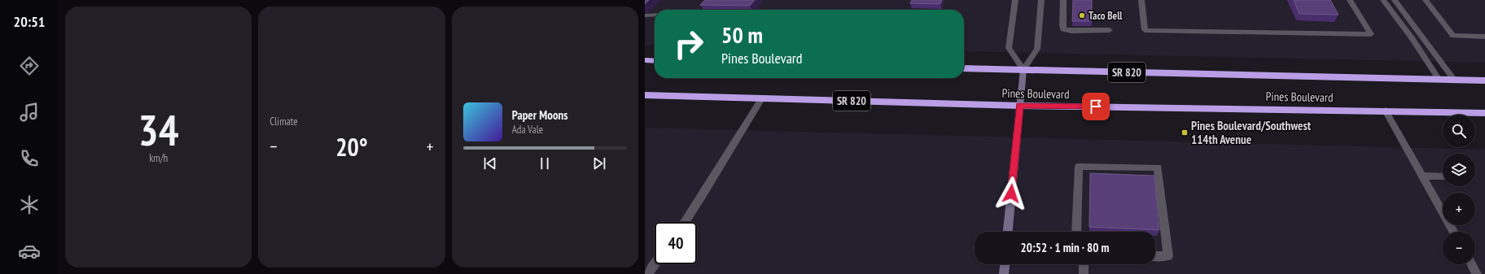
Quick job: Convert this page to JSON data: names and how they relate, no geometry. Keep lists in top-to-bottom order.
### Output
{
  "streets": {
    "highway": ["SR 820", "Pines Boulevard"]
  },
  "places": {
    "other": ["Taco Bell"],
    "transit": ["Pines Boulevard/Southwest 114th Avenue"]
  },
  "page": {
    "tabs": "20:51",
    "tile": [
      ["34", "km/h"],
      "Climate"
    ],
    "turn": ["50 m", "Pines Boulevard"],
    "song": ["Paper Moons", "Ada Vale"],
    "map_buttons": ["+", "−"],
    "heat": ["−", "20°", "+"],
    "limit": "40",
    "trip": "20:52 · 1 min · 80 m"
  }
}
